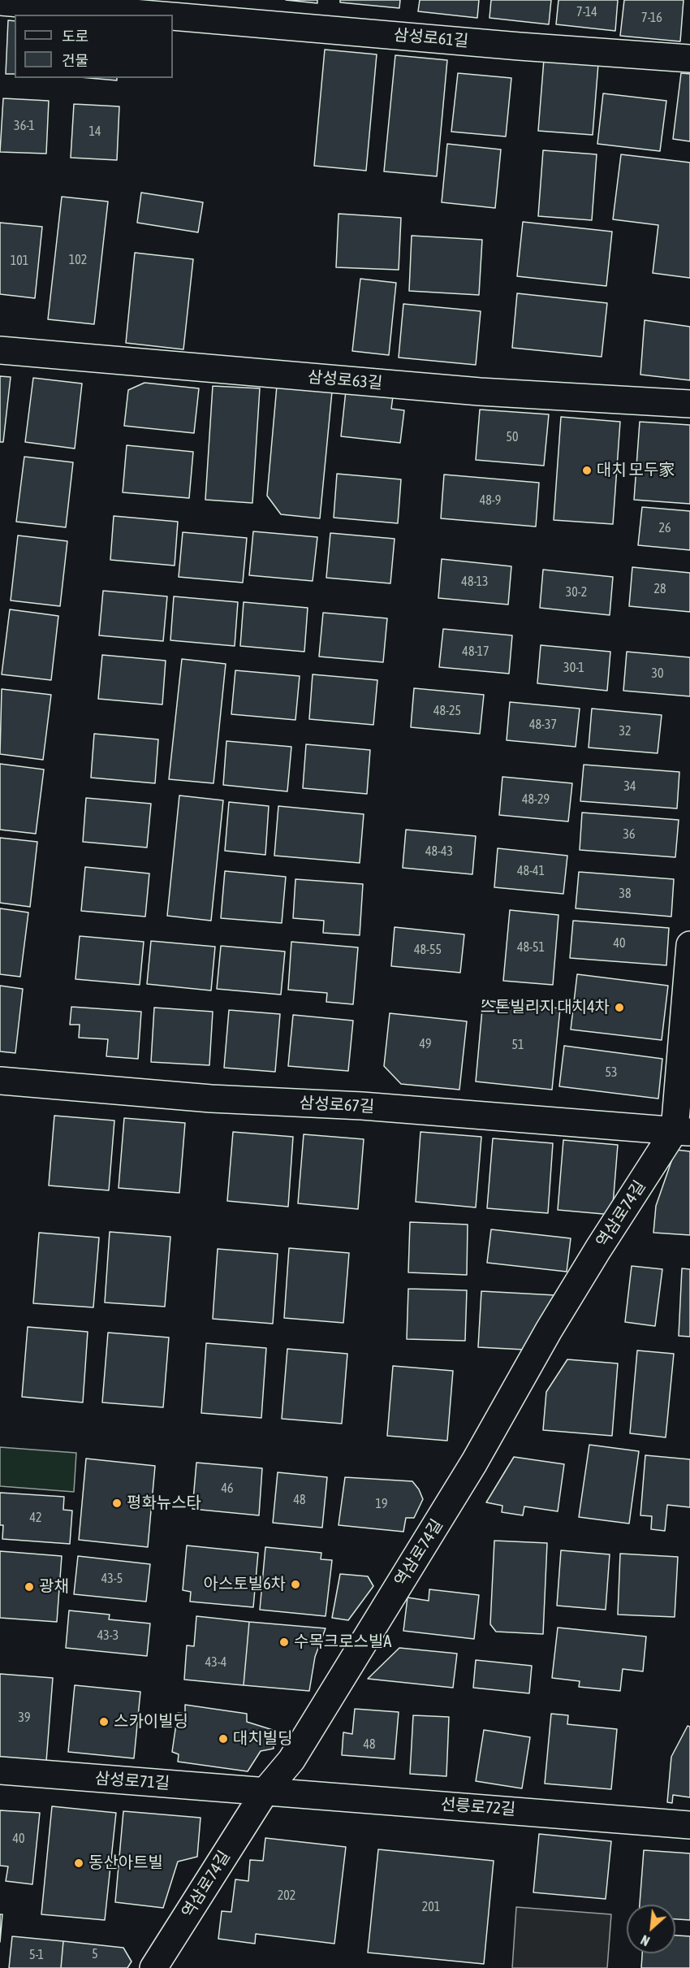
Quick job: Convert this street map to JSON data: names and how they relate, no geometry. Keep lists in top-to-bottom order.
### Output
{
  "streets": {
    "street": [
      "삼성로61길",
      "삼성로63길",
      "삼성로67길",
      "역삼로74길",
      "삼성로71길",
      "선릉로72길"
    ]
  },
  "crossings": [
    ["삼성로67길", "역삼로74길"],
    ["역삼로74길", "삼성로71길"],
    ["역삼로74길", "선릉로72길"],
    ["삼성로71길", "선릉로72길"]
  ],
  "places": [
    "대치 모두家",
    "스톤빌리지 대치4차",
    "평화뉴스타",
    "아스토빌6차",
    "광채",
    "수목크로스빌A",
    "스카이빌딩",
    "대치빌딩",
    "동산아트빌"
  ],
  "house_numbers": [
    "7-14",
    "7-16",
    "36-1",
    "14",
    "102",
    "101",
    "50",
    "48-9",
    "26",
    "48-13",
    "28",
    "30-2",
    "48-17",
    "30-1",
    "30",
    "48-25",
    "48-37",
    "32",
    "34",
    "48-29",
    "36",
    "48-43",
    "48-41",
    "38",
    "40",
    "48-51",
    "48-55",
    "49",
    "51",
    "53",
    "46",
    "48",
    "19",
    "42",
    "43-5",
    "43-3",
    "43-4",
    "39",
    "48",
    "40",
    "202",
    "201",
    "5",
    "5-1"
  ],
  "legend": ["도로", "건물"],
  "north": "bottom left"
}
